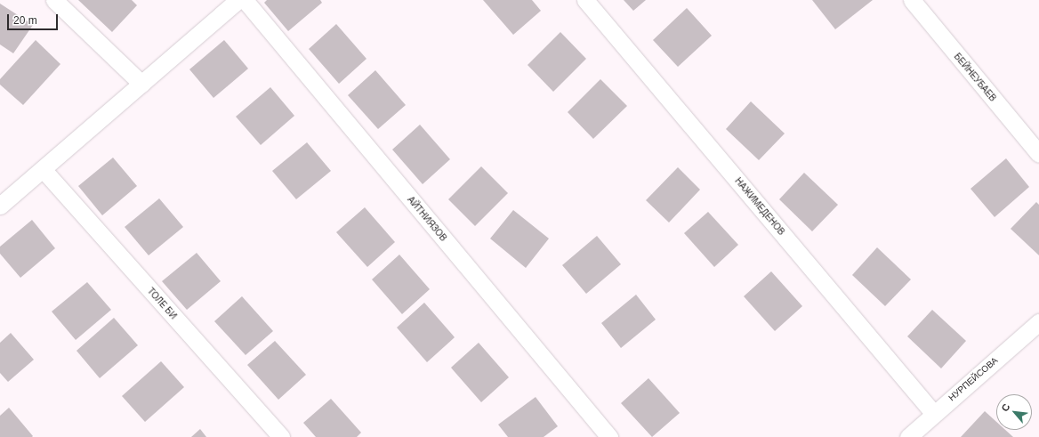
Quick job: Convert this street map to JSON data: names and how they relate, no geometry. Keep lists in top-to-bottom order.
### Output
{
  "streets": {
    "street": [
      "БЕЙНЕУБАЕВ",
      "НАЖИМЕДЕНОВ",
      "АЙТНИЯЗОВ",
      "ТОЛЕ БИ",
      "НУРПЕЙСОВА"
    ]
  },
  "crossings": [
    ["НАЖИМЕДЕНОВ", "НУРПЕЙСОВА"]
  ],
  "scale_bar": "20 m",
  "north": "top left"
}
